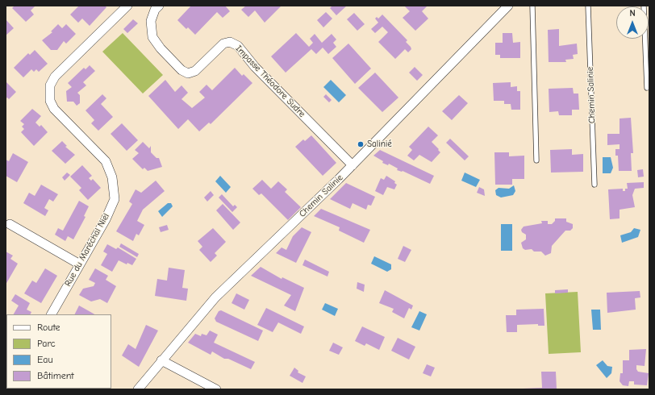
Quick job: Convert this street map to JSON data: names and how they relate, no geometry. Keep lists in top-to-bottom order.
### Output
{
  "streets": {
    "street": ["Impasse Théodore Sudre", "Chemin Salinie", "Rue du Maréchal Niel"]
  },
  "crossings": [
    ["Impasse Théodore Sudre", "Chemin Salinie"]
  ],
  "places": ["Salinié"],
  "legend": [
    "Route",
    "Parc",
    "Eau",
    "Bâtiment"
  ],
  "north": "top"
}
